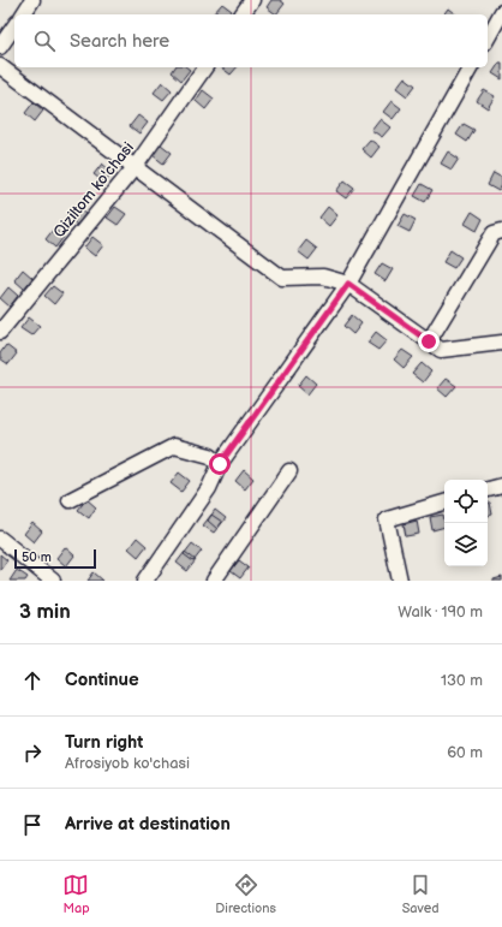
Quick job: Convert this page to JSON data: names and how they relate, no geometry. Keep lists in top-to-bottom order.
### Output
{
  "streets": {
    "street": ["Qiziltom ko'chasi"]
  },
  "scale_bar": "50 m",
  "page": {
    "search": "Search here",
    "scale": "50 m",
    "heading": ["3 min", "Walk · 190 m"],
    "list": [
      ["Continue", "130 m"],
      ["Turn right", "Afrosiyob ko'chasi", "60 m"],
      "Arrive at destination"
    ],
    "nav": ["Map", "Directions", "Saved"]
  }
}
